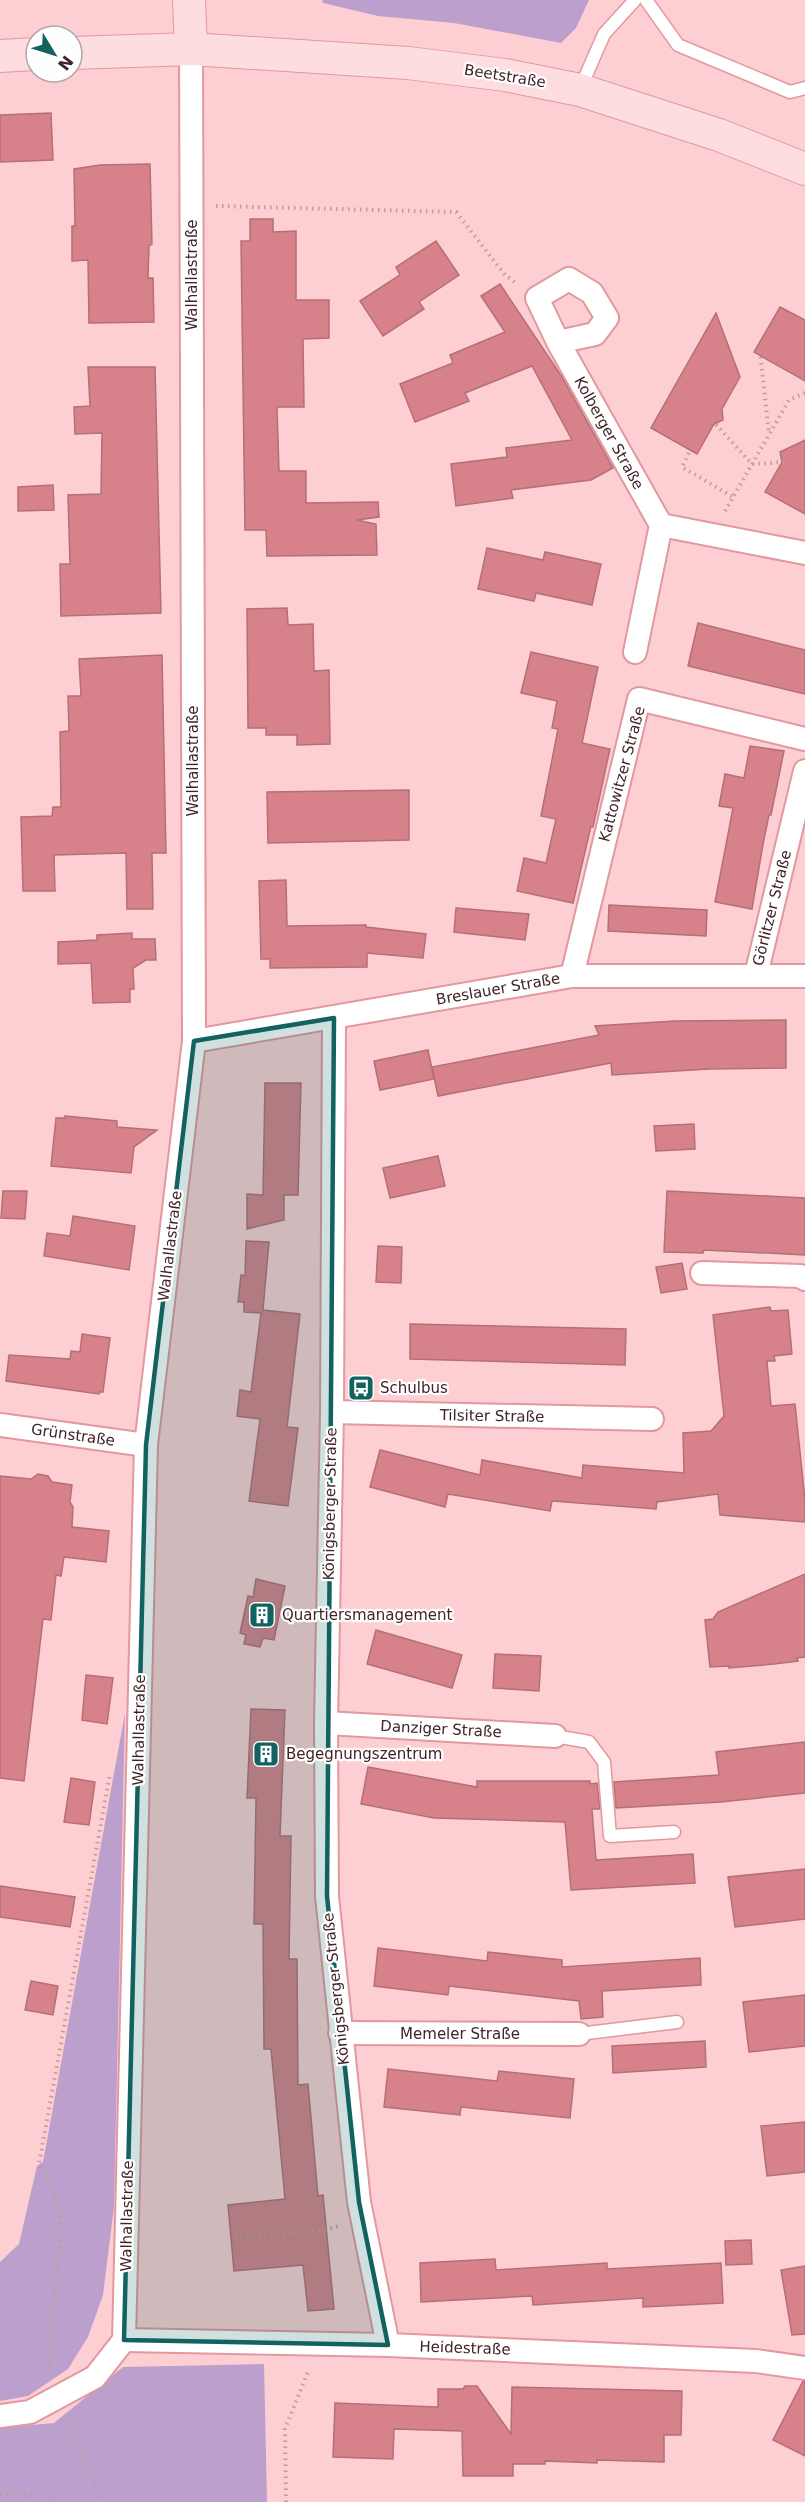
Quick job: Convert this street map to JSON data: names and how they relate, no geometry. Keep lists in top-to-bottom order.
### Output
{
  "streets": {
    "main road": ["Beetstraße", "Walhallastraße"],
    "street": [
      "Kolberger Straße",
      "Kattowitzer Straße",
      "Görlitzer Straße",
      "Breslauer Straße",
      "Tilsiter Straße",
      "Grünstraße",
      "Königsberger Straße",
      "Danziger Straße",
      "Memeler Straße",
      "Heidestraße"
    ]
  },
  "crossings": [
    ["Beetstraße", "Walhallastraße"],
    ["Walhallastraße", "Breslauer Straße"],
    ["Walhallastraße", "Grünstraße"],
    ["Walhallastraße", "Heidestraße"],
    ["Kattowitzer Straße", "Breslauer Straße"],
    ["Görlitzer Straße", "Breslauer Straße"],
    ["Breslauer Straße", "Königsberger Straße"],
    ["Tilsiter Straße", "Königsberger Straße"],
    ["Königsberger Straße", "Danziger Straße"],
    ["Königsberger Straße", "Memeler Straße"],
    ["Königsberger Straße", "Heidestraße"]
  ],
  "places": {
    "bus stop": ["Schulbus"],
    "building": ["Quartiersmanagement", "Begegnungszentrum"]
  },
  "north": "bottom right"
}
